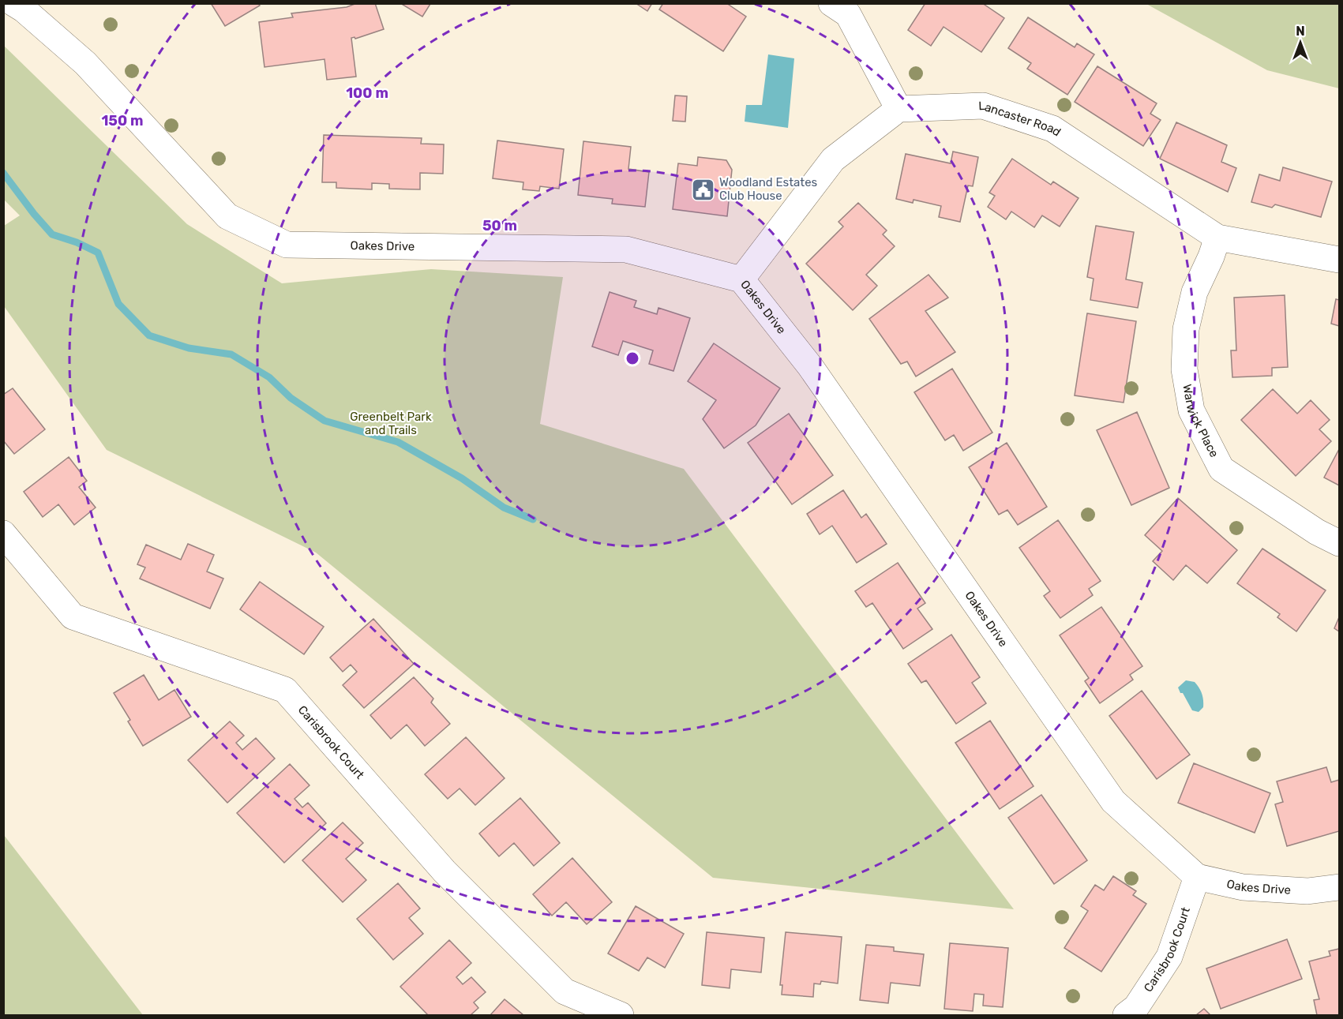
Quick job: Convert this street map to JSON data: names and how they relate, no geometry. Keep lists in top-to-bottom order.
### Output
{
  "streets": {
    "street": [
      "Lancaster Road",
      "Oakes Drive",
      "Warwick Place",
      "Carisbrook Court"
    ]
  },
  "crossings": [
    ["Lancaster Road", "Warwick Place"],
    ["Oakes Drive", "Carisbrook Court"]
  ],
  "parks": ["Greenbelt Park and Trails"],
  "places": {
    "public building": ["Woodland Estates Club House"]
  },
  "north": "top",
  "rings": ["100 m", "150 m", "50 m"]
}
